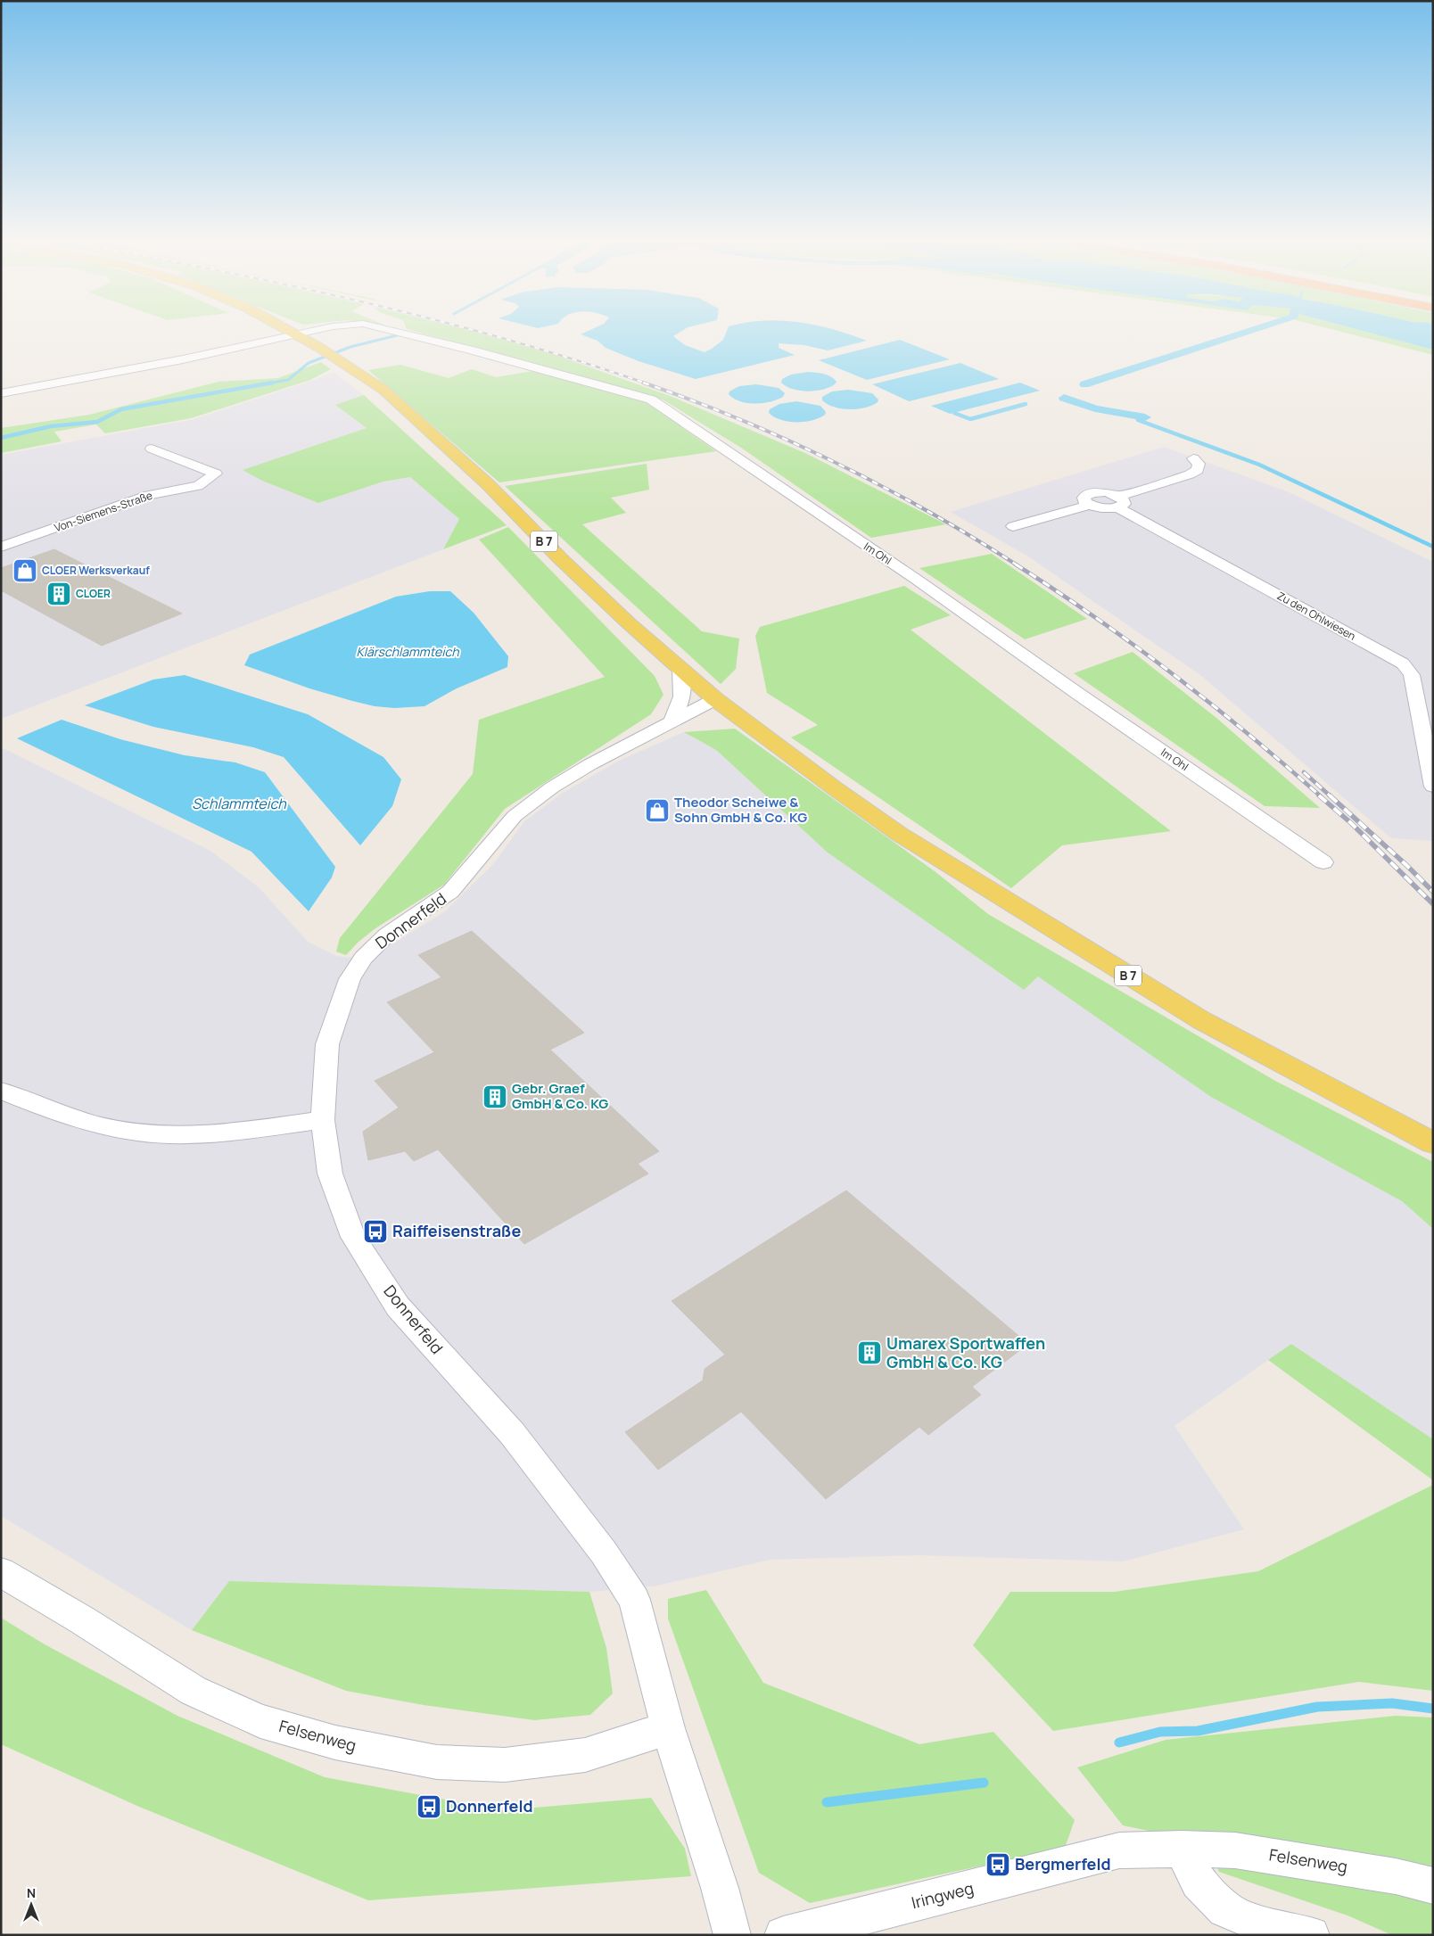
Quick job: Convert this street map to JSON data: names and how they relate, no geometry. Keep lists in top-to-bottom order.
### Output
{
  "streets": {
    "main road": ["B 7"],
    "street": [
      "Von-Siemens-Straße",
      "Im Ohl",
      "Zu den Ohlwiesen",
      "Donnerfeld",
      "Felsenweg",
      "Iringweg"
    ]
  },
  "crossings": [
    ["B 7", "Im Ohl"],
    ["B 7", "Donnerfeld"],
    ["Donnerfeld", "Felsenweg"],
    ["Felsenweg", "Iringweg"]
  ],
  "water": ["Klärschlammteich", "Schlammteich"],
  "places": {
    "shop": ["CLOER Werksverkauf", "Theodor Scheiwe & Sohn GmbH & Co. KG"],
    "building": ["CLOER", "Gebr. Graef GmbH & Co. KG", "Umarex Sportwaffen GmbH & Co. KG"],
    "bus stop": ["Raiffeisenstraße", "Donnerfeld", "Bergmerfeld"]
  },
  "north": "top"
}
